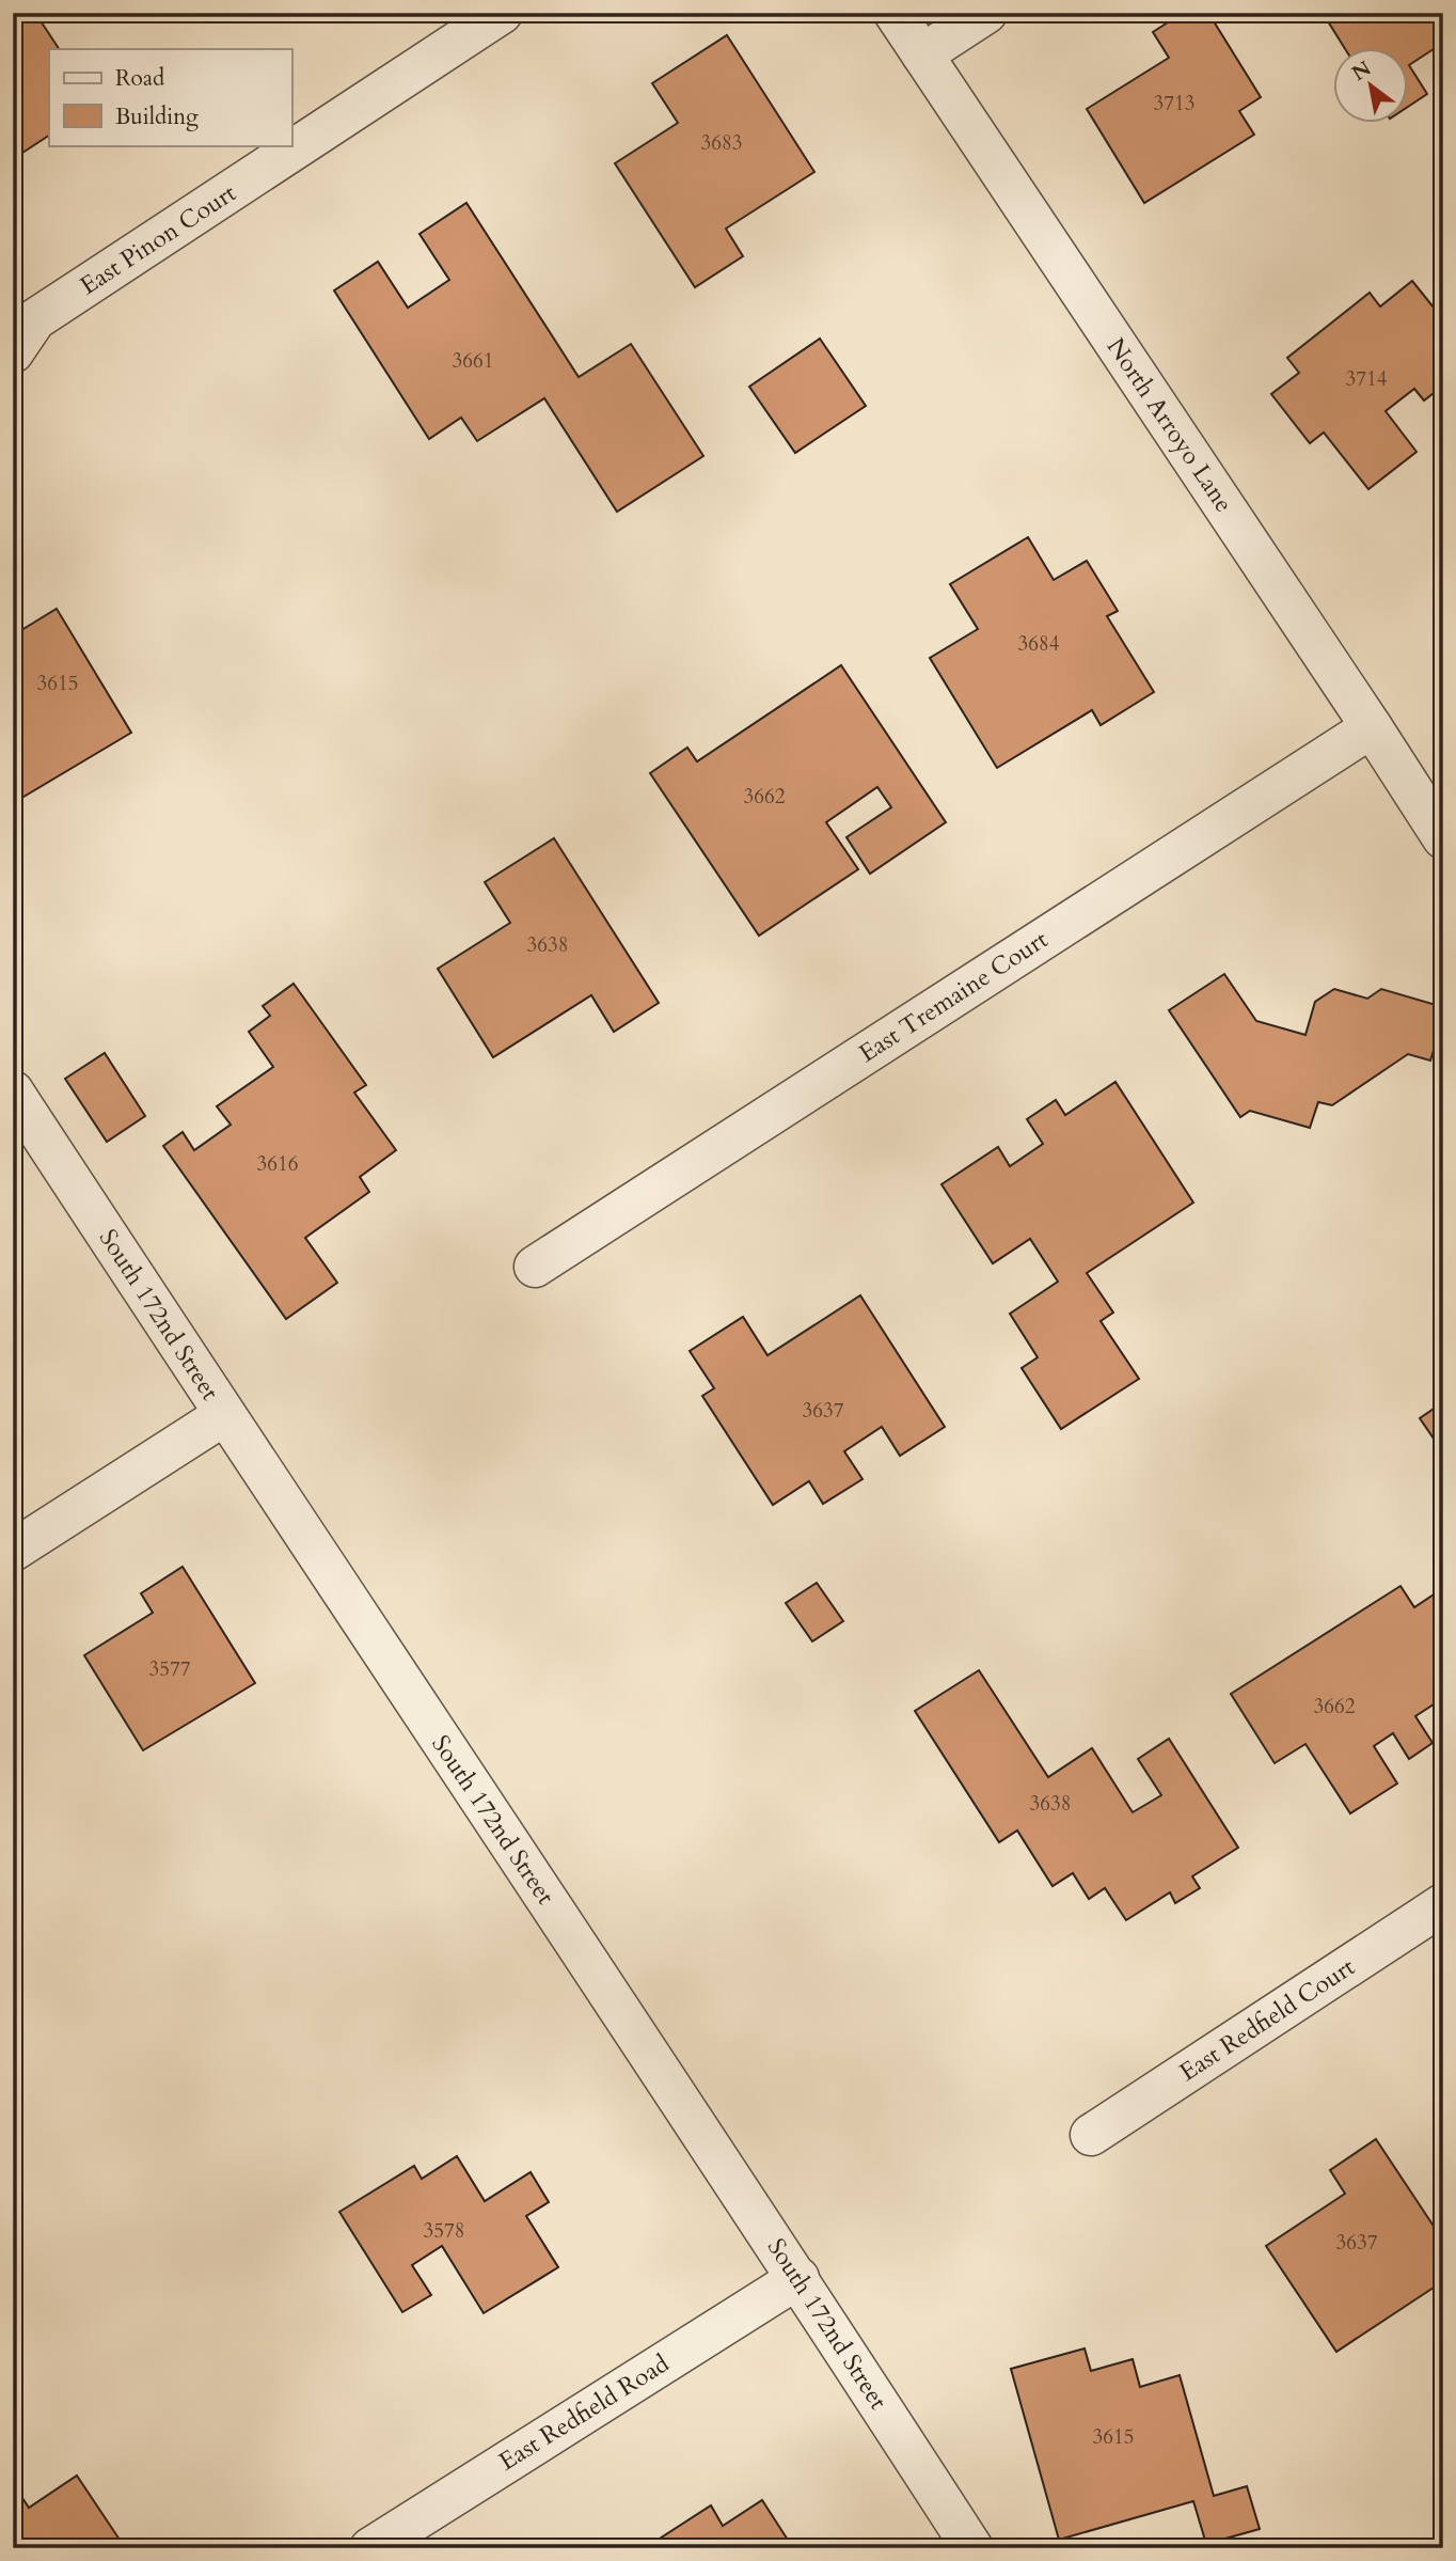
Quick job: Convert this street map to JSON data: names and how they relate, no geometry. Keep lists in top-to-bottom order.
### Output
{
  "streets": {
    "street": [
      "East Pinon Court",
      "North Arroyo Lane",
      "East Tremaine Court",
      "South 172nd Street",
      "East Redfield Court",
      "East Redfield Road"
    ]
  },
  "crossings": [
    ["North Arroyo Lane", "East Tremaine Court"],
    ["South 172nd Street", "East Redfield Road"]
  ],
  "house_numbers": [
    "3713",
    "3683",
    "3661",
    "3714",
    "3684",
    "3615",
    "3662",
    "3638",
    "3616",
    "3637",
    "3577",
    "3662",
    "3638",
    "3578",
    "3637",
    "3615"
  ],
  "legend": ["Road", "Building"],
  "north": "top left"
}
